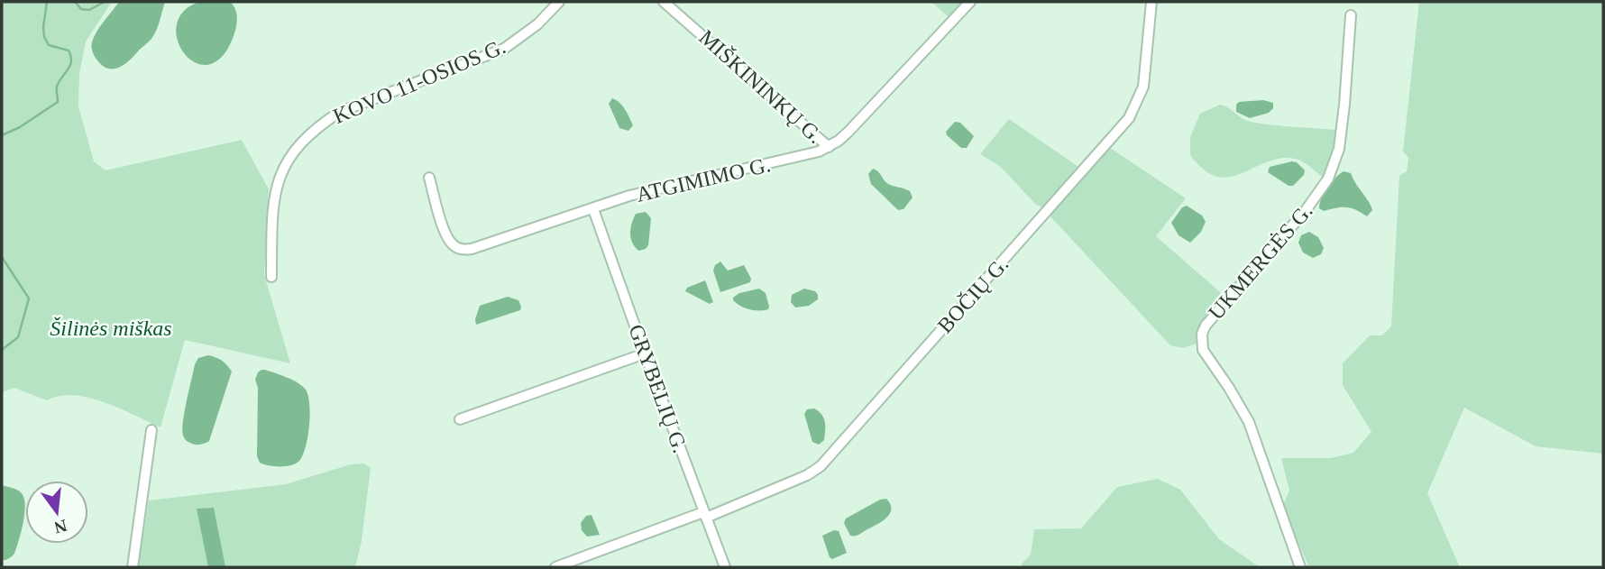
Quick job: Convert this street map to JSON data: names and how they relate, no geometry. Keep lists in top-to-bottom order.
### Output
{
  "streets": {
    "street": [
      "KOVO 11-OSIOS G.",
      "MIŠKININKŲ G.",
      "ATGIMIMO G.",
      "UKMERGĖS G.",
      "BOČIŲ G.",
      "GRYBELIŲ G."
    ]
  },
  "crossings": [
    ["MIŠKININKŲ G.", "ATGIMIMO G."],
    ["ATGIMIMO G.", "GRYBELIŲ G."],
    ["BOČIŲ G.", "GRYBELIŲ G."]
  ],
  "parks": ["Šilinės miškas"],
  "north": "bottom"
}
